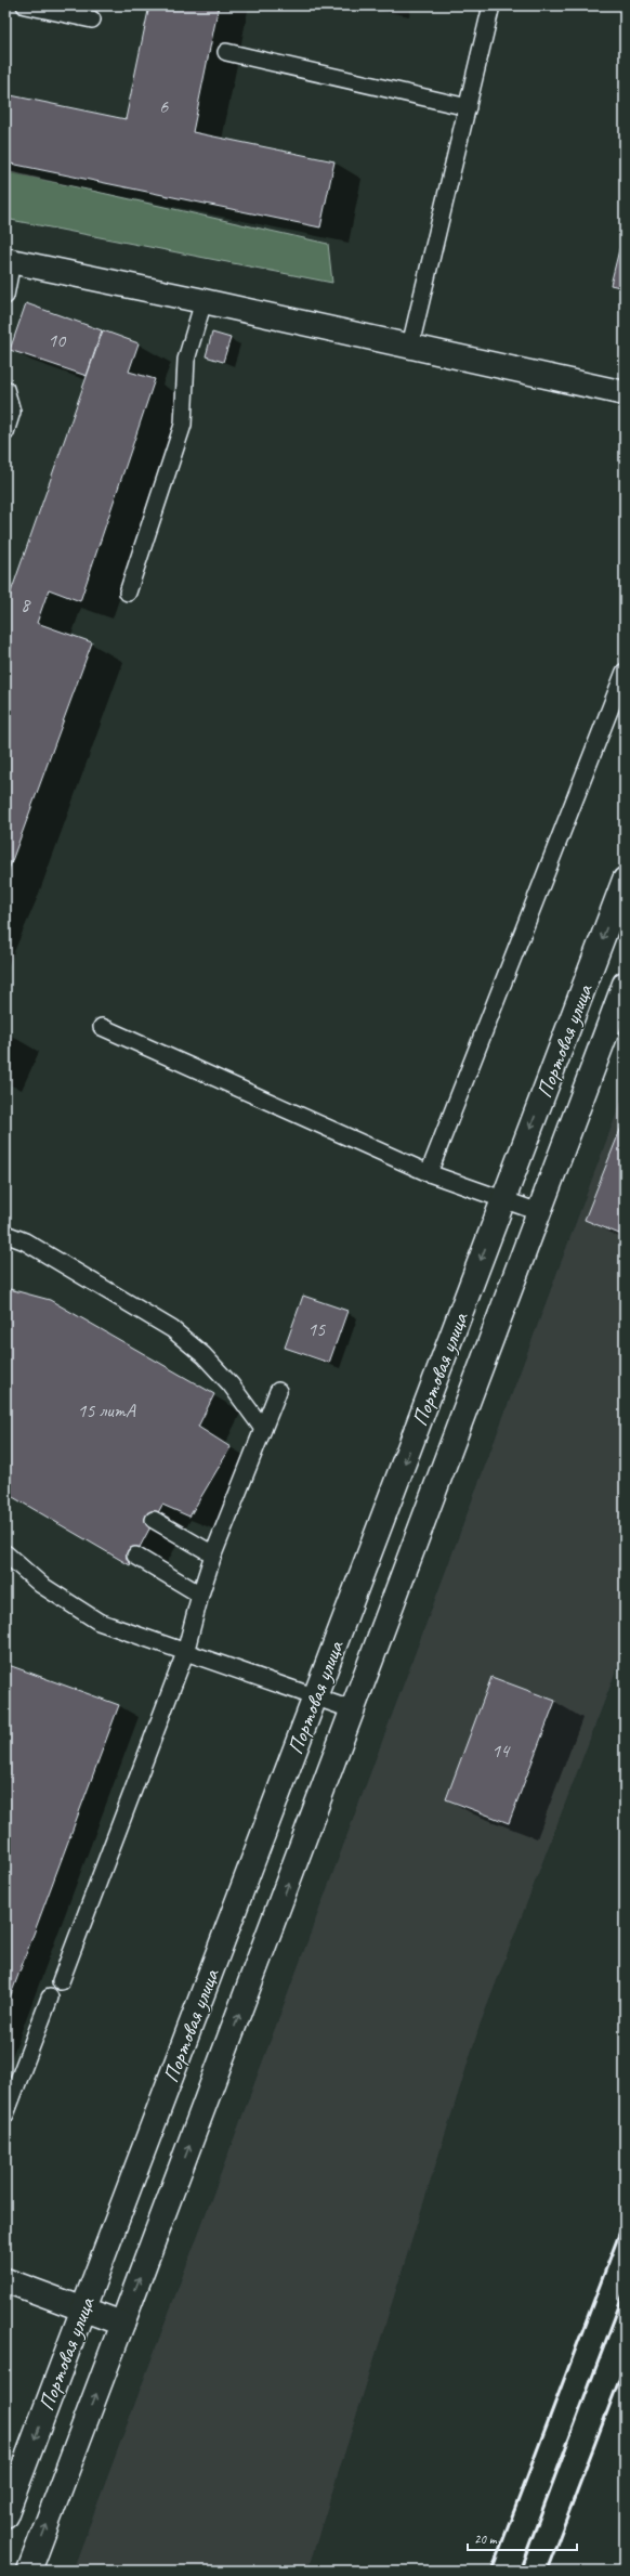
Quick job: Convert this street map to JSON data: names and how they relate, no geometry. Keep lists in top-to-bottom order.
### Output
{
  "streets": {
    "street": ["Портовая улица"]
  },
  "house_numbers": [
    "6",
    "10",
    "8",
    "15",
    "15 литА",
    "14"
  ],
  "scale_bar": "20 m"
}
